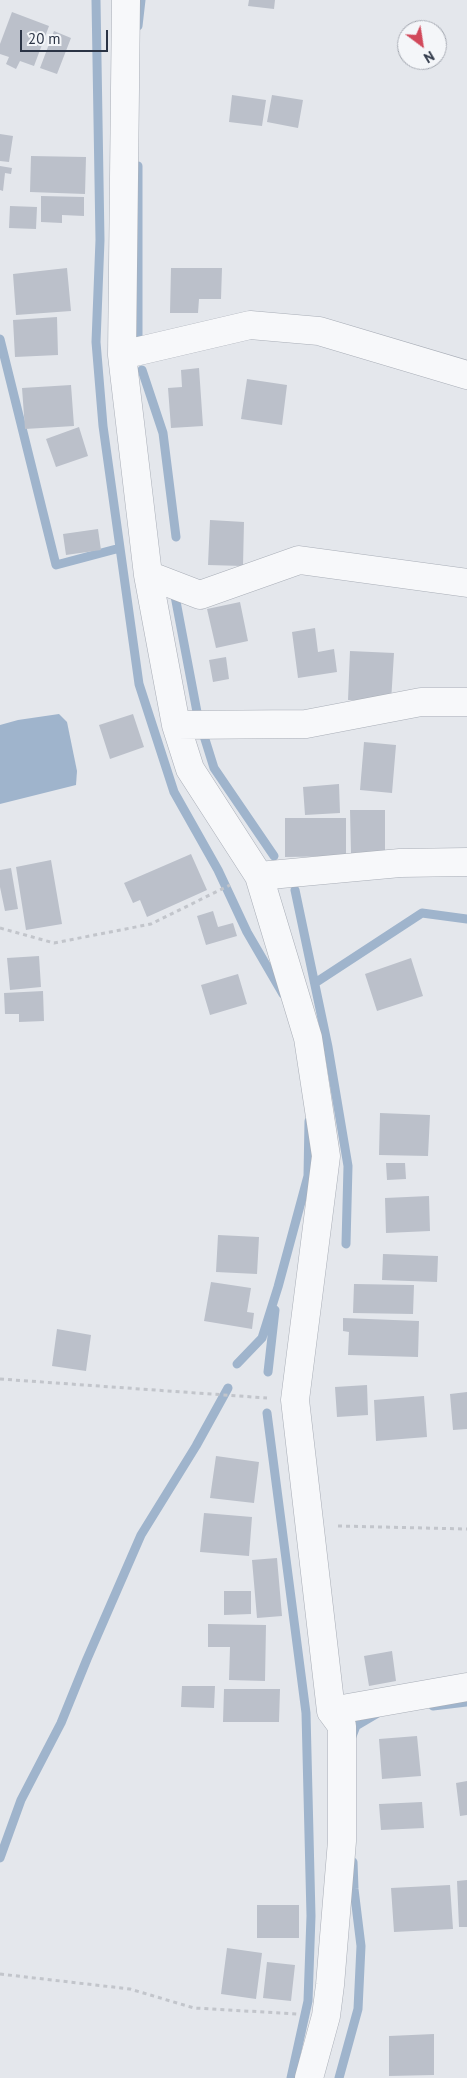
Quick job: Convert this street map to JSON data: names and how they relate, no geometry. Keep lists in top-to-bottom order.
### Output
{
  "scale_bar": "20 m",
  "north": "bottom right"
}
